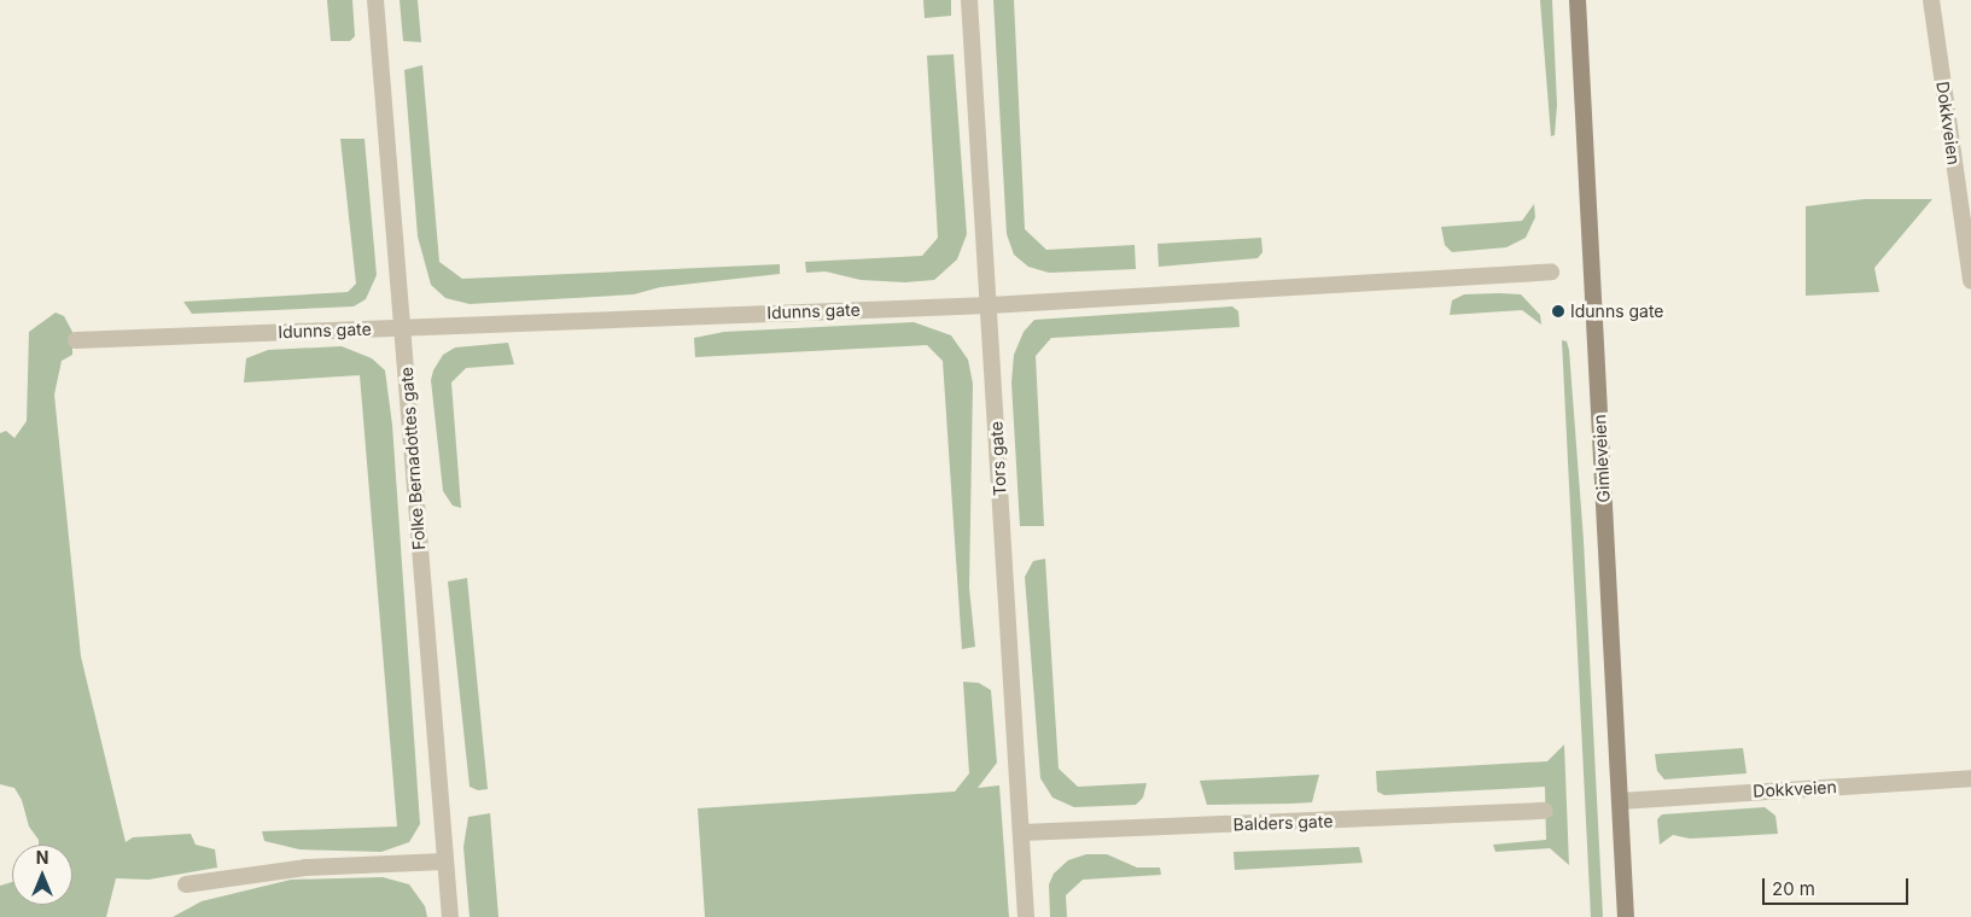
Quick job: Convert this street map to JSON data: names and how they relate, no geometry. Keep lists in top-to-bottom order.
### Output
{
  "streets": {
    "main road": ["Gimleveien"],
    "street": [
      "Dokkveien",
      "Idunns gate",
      "Folke Bernadottes gate",
      "Tors gate",
      "Balders gate"
    ]
  },
  "crossings": [
    ["Dokkveien", "Gimleveien"],
    ["Idunns gate", "Folke Bernadottes gate"],
    ["Idunns gate", "Tors gate"],
    ["Tors gate", "Balders gate"]
  ],
  "places": ["Idunns gate"],
  "scale_bar": "20 m",
  "north": "top"
}
